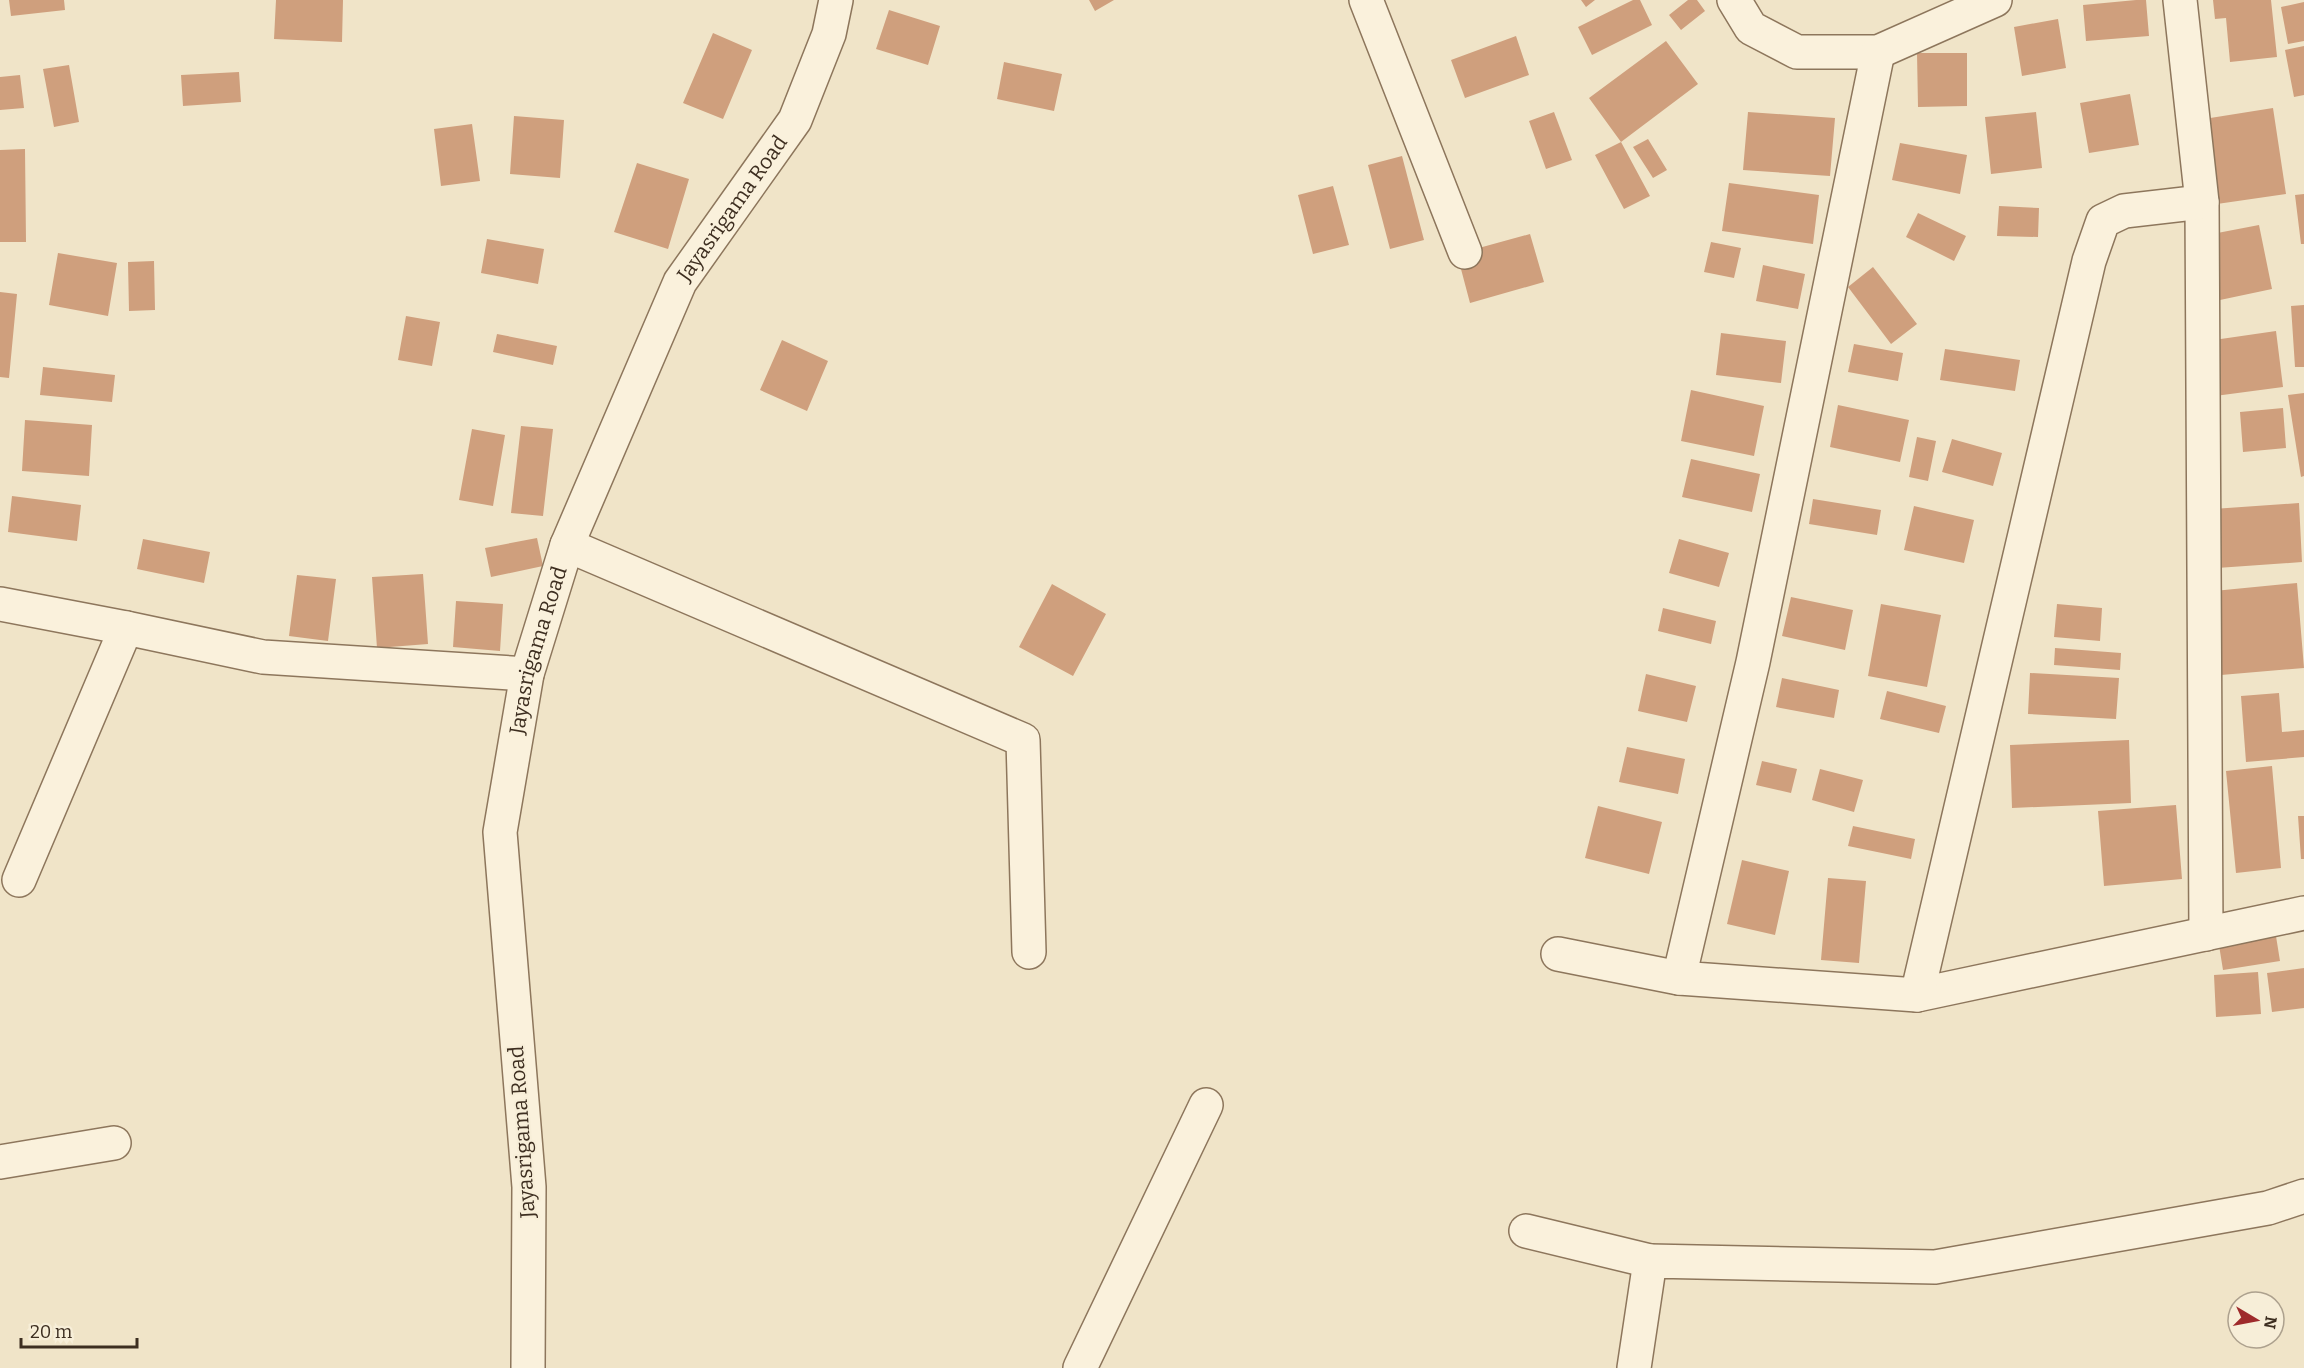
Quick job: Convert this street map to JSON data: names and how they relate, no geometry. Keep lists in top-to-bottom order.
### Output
{
  "streets": {
    "street": ["Jayasrigama Road"]
  },
  "scale_bar": "20 m",
  "north": "right"
}
